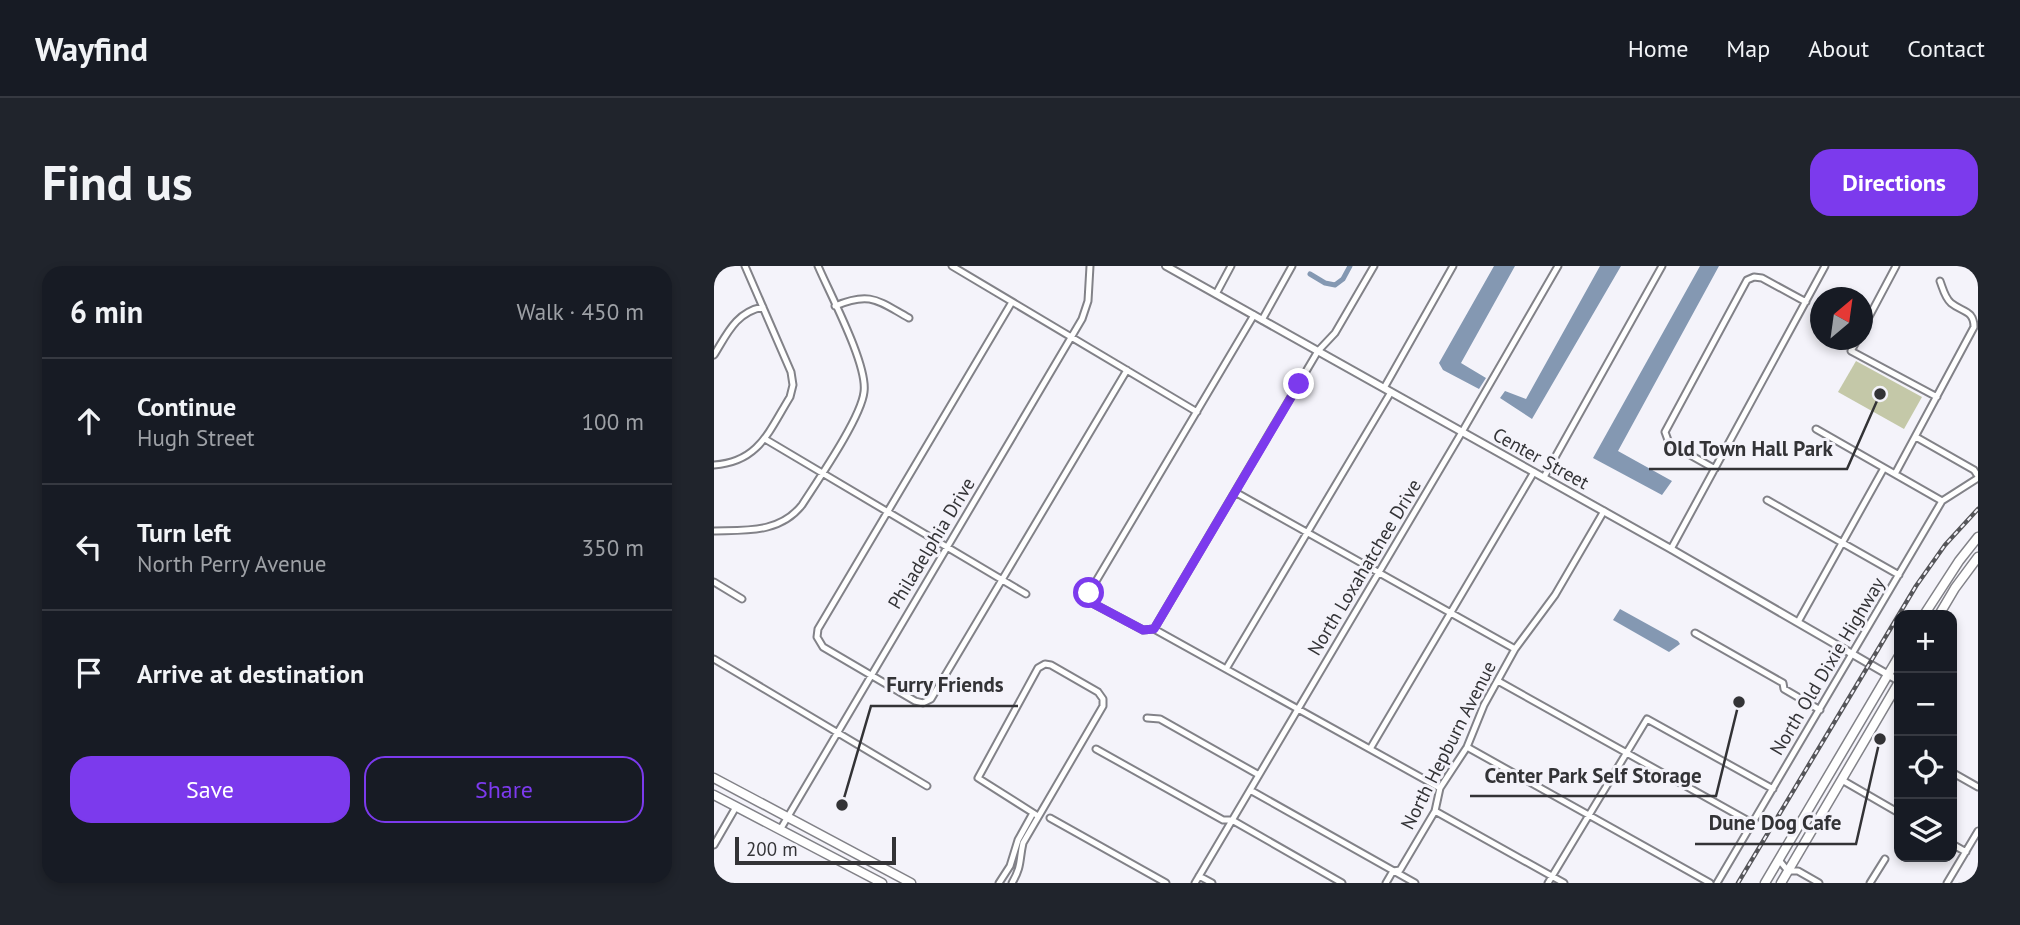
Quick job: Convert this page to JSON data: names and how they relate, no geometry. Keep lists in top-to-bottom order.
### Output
{
  "streets": {
    "street": [
      "Center Street",
      "Philadelphia Drive",
      "North Loxahatchee Drive",
      "North Old Dixie Highway",
      "North Hepburn Avenue"
    ]
  },
  "crossings": [
    ["Center Street", "North Loxahatchee Drive"],
    ["Center Street", "North Old Dixie Highway"],
    ["Center Street", "North Hepburn Avenue"]
  ],
  "places": [
    "Old Town Hall Park",
    "Center Park Self Storage",
    "Dune Dog Cafe",
    "Furry Friends"
  ],
  "scale_bar": "200 m",
  "north": "top right",
  "page": {
    "header": "Wayfind",
    "nav": [
      "Home",
      "Map",
      "About",
      "Contact"
    ],
    "buttons": [
      "Directions",
      ["Save", "Share"]
    ],
    "title": "Find us",
    "heading": ["6 min", "Walk · 450 m"],
    "list": [
      ["Continue", "Hugh Street", "100 m"],
      ["Turn left", "North Perry Avenue", "350 m"],
      "Arrive at destination"
    ],
    "map_buttons": ["+", "−"],
    "scale": "200 m"
  }
}
